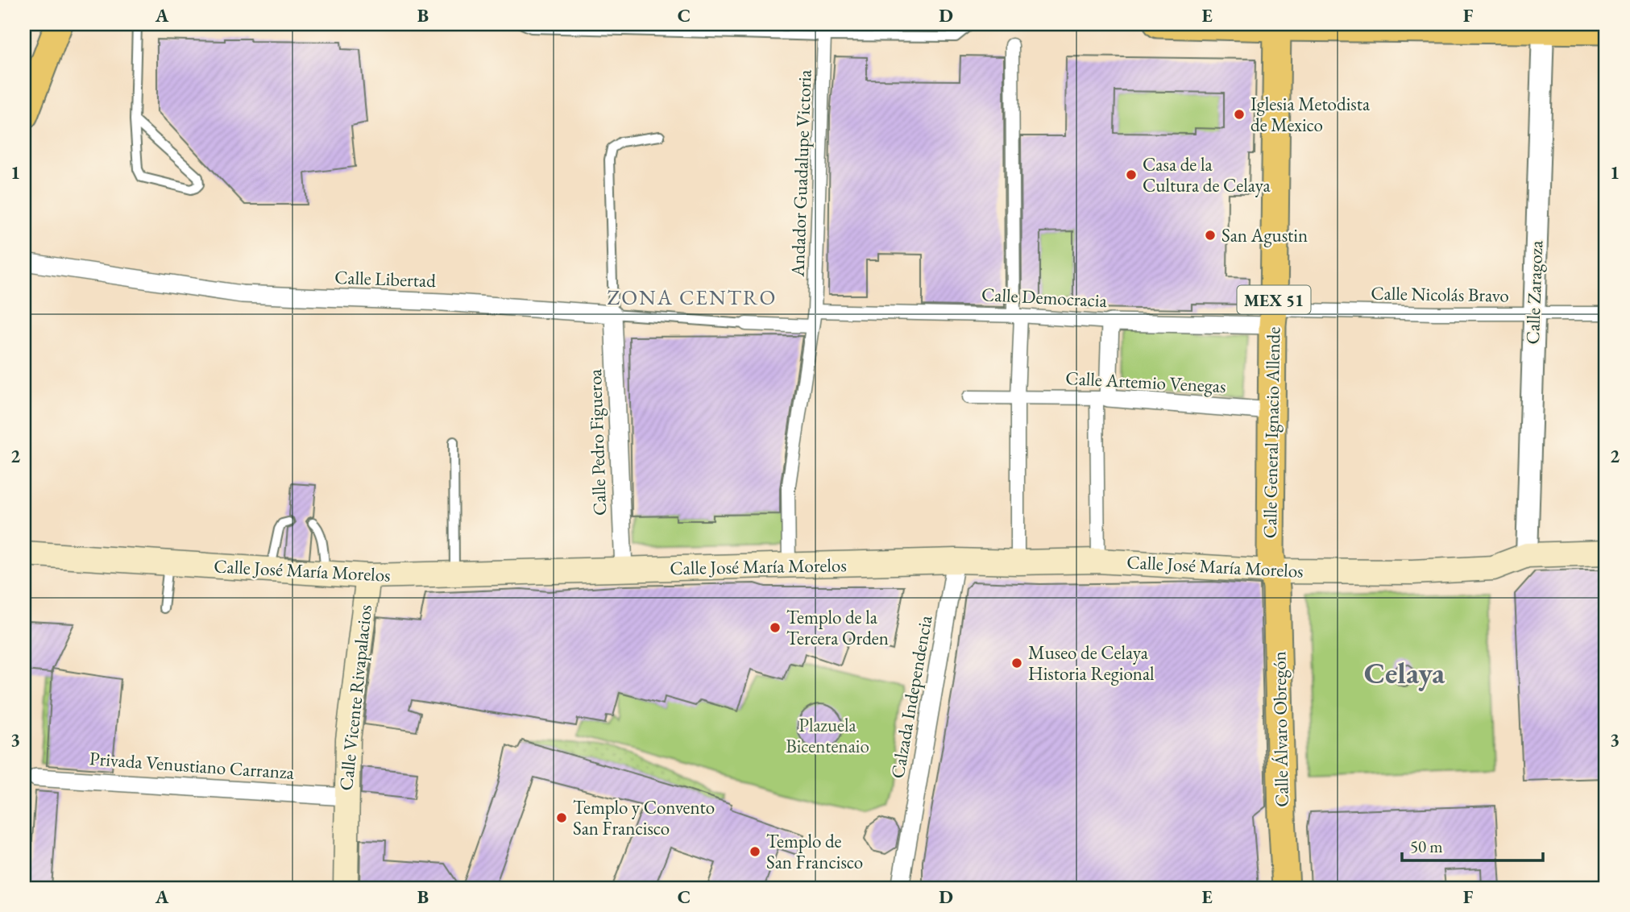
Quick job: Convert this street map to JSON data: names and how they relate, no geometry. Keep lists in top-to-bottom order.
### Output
{
  "streets": {
    "main road": [
      "MEX 51",
      "Calle General Ignacio Allende",
      "Calle José María Morelos",
      "Calle Vicente Rivapalacios",
      "Calle Álvaro Obregón"
    ],
    "street": [
      "Andador Guadalupe Victoria",
      "Calle Libertad",
      "Calle Zaragoza",
      "Calle Nicolás Bravo",
      "Calle Democracia",
      "Calle Artemio Venegas",
      "Calle Pedro Figueroa",
      "Calzada Independencia",
      "Privada Venustiano Carranza"
    ]
  },
  "crossings": [
    ["Andador Guadalupe Victoria", "Calle Democracia"],
    ["Andador Guadalupe Victoria", "Calle José María Morelos"],
    ["Calle Libertad", "Calle Pedro Figueroa"],
    ["Calle Zaragoza", "Calle Nicolás Bravo"],
    ["Calle Zaragoza", "Calle José María Morelos"],
    ["Calle Nicolás Bravo", "Calle Democracia"],
    ["Calle Nicolás Bravo", "Calle General Ignacio Allende"],
    ["Calle Democracia", "Calle General Ignacio Allende"],
    ["Calle Artemio Venegas", "Calle General Ignacio Allende"],
    ["Calle General Ignacio Allende", "Calle José María Morelos"],
    ["Calle General Ignacio Allende", "Calle Álvaro Obregón"],
    ["Calle Pedro Figueroa", "Calle José María Morelos"],
    ["Calle José María Morelos", "Calzada Independencia"],
    ["Calle José María Morelos", "Calle Vicente Rivapalacios"],
    ["Calle José María Morelos", "Calle Álvaro Obregón"],
    ["Calle Vicente Rivapalacios", "Privada Venustiano Carranza"]
  ],
  "districts": ["ZONA CENTRO", "Celaya"],
  "parks": ["Plazuela Bicentenaio"],
  "places": [
    "Iglesia Metodista de Mexico",
    "Casa de la Cultura de Celaya",
    "San Agustin",
    "Templo de la Tercera Orden",
    "Museo de Celaya Historia Regional",
    "Templo y Convento San Francisco",
    "Templo de San Francisco"
  ],
  "scale_bar": "50 m",
  "grid": {
    "columns": [
      "A",
      "B",
      "C",
      "D",
      "E",
      "F"
    ],
    "rows": ["1", "2", "3"]
  }
}
